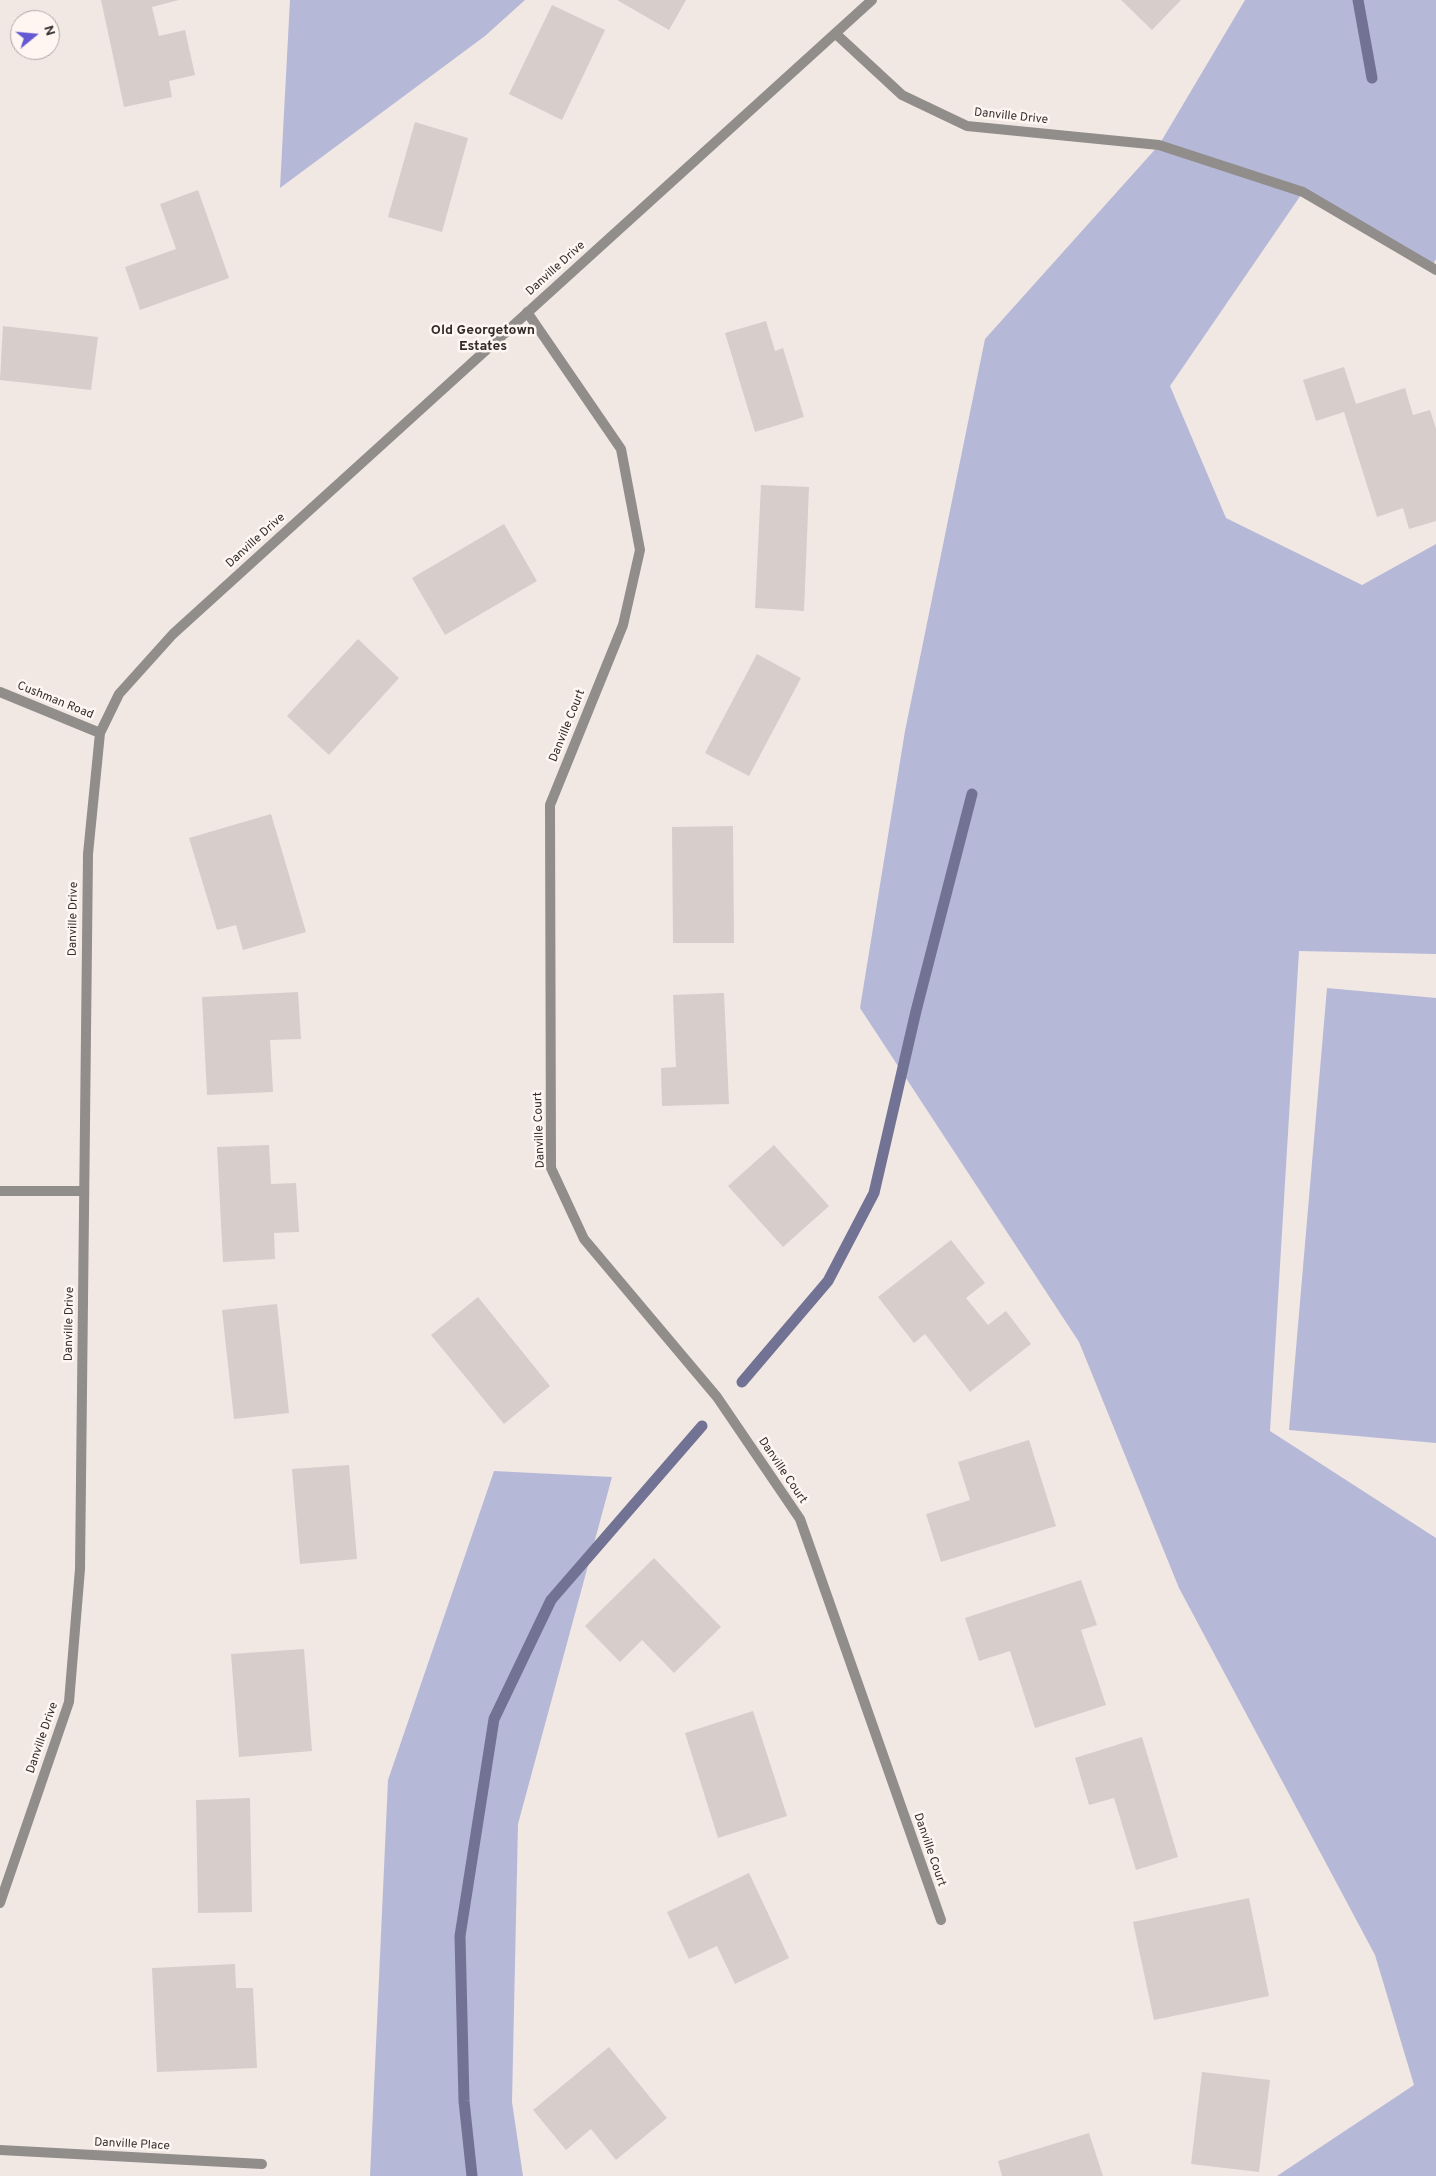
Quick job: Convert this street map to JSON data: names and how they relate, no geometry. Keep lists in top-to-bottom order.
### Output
{
  "streets": {
    "street": [
      "Danville Drive",
      "Cushman Road",
      "Danville Court",
      "Danville Place"
    ]
  },
  "crossings": [
    ["Danville Drive", "Cushman Road"],
    ["Danville Drive", "Danville Court"]
  ],
  "districts": ["Old Georgetown Estates"],
  "north": "right"
}
